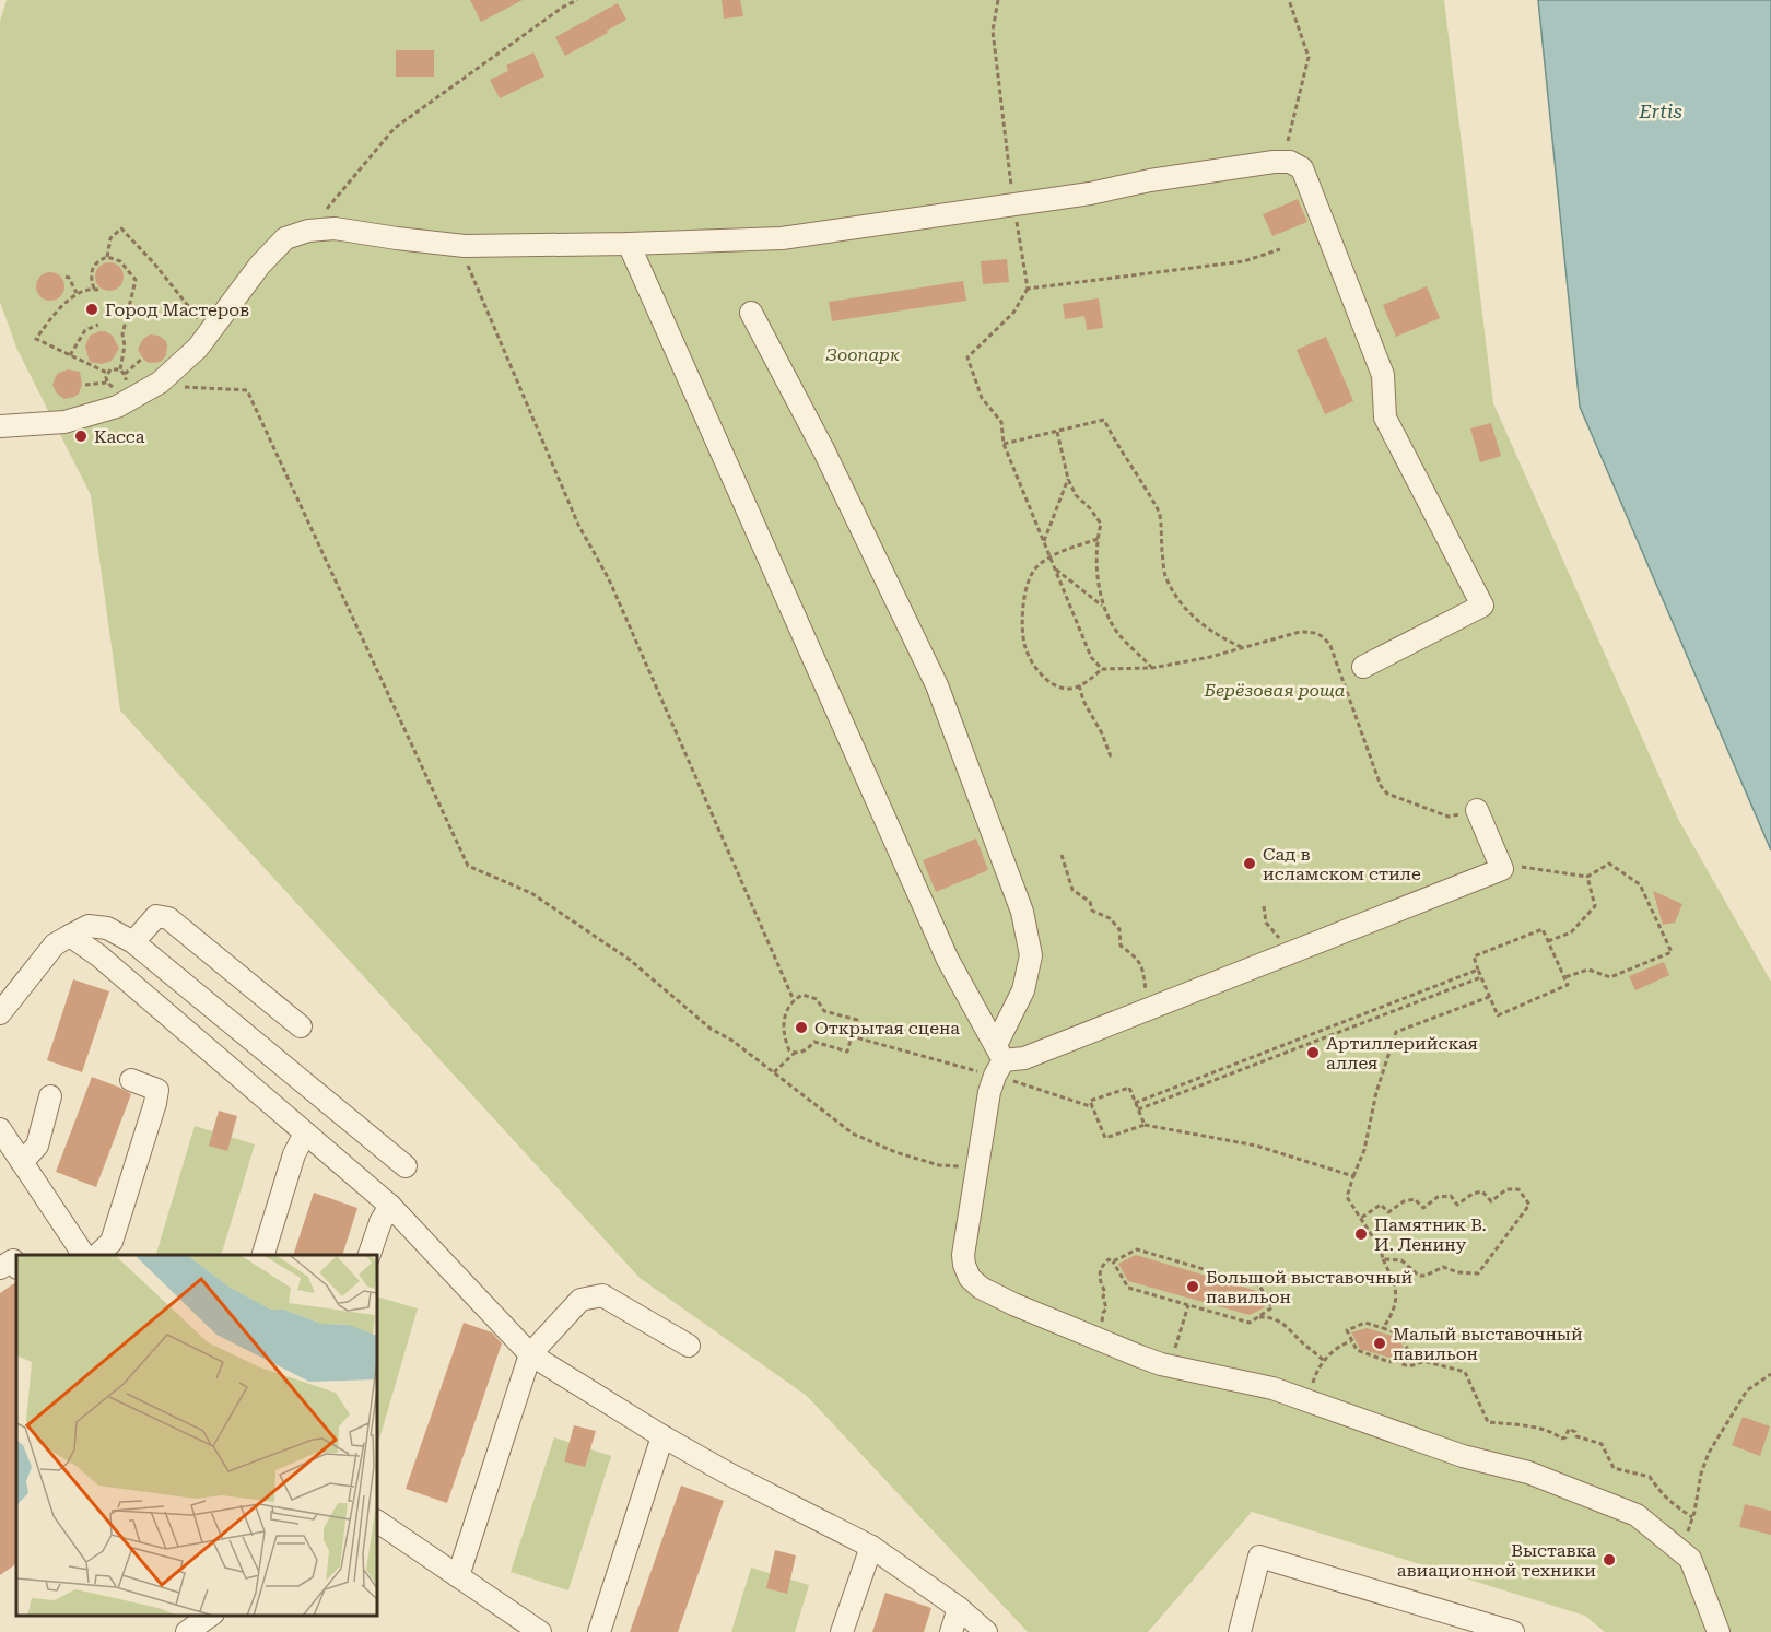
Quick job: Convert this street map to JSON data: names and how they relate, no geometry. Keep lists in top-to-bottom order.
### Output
{
  "water": ["Ertis"],
  "parks": ["Зоопарк", "Берёзовая роща"],
  "places": [
    "Город Мастеров",
    "Касса",
    "Сад в исламском стиле",
    "Открытая сцена",
    "Артиллерийская аллея",
    "Памятник В. И. Ленину",
    "Большой выставочный павильон",
    "Малый выставочный павильон",
    "Выставка авиационной техники"
  ]
}
